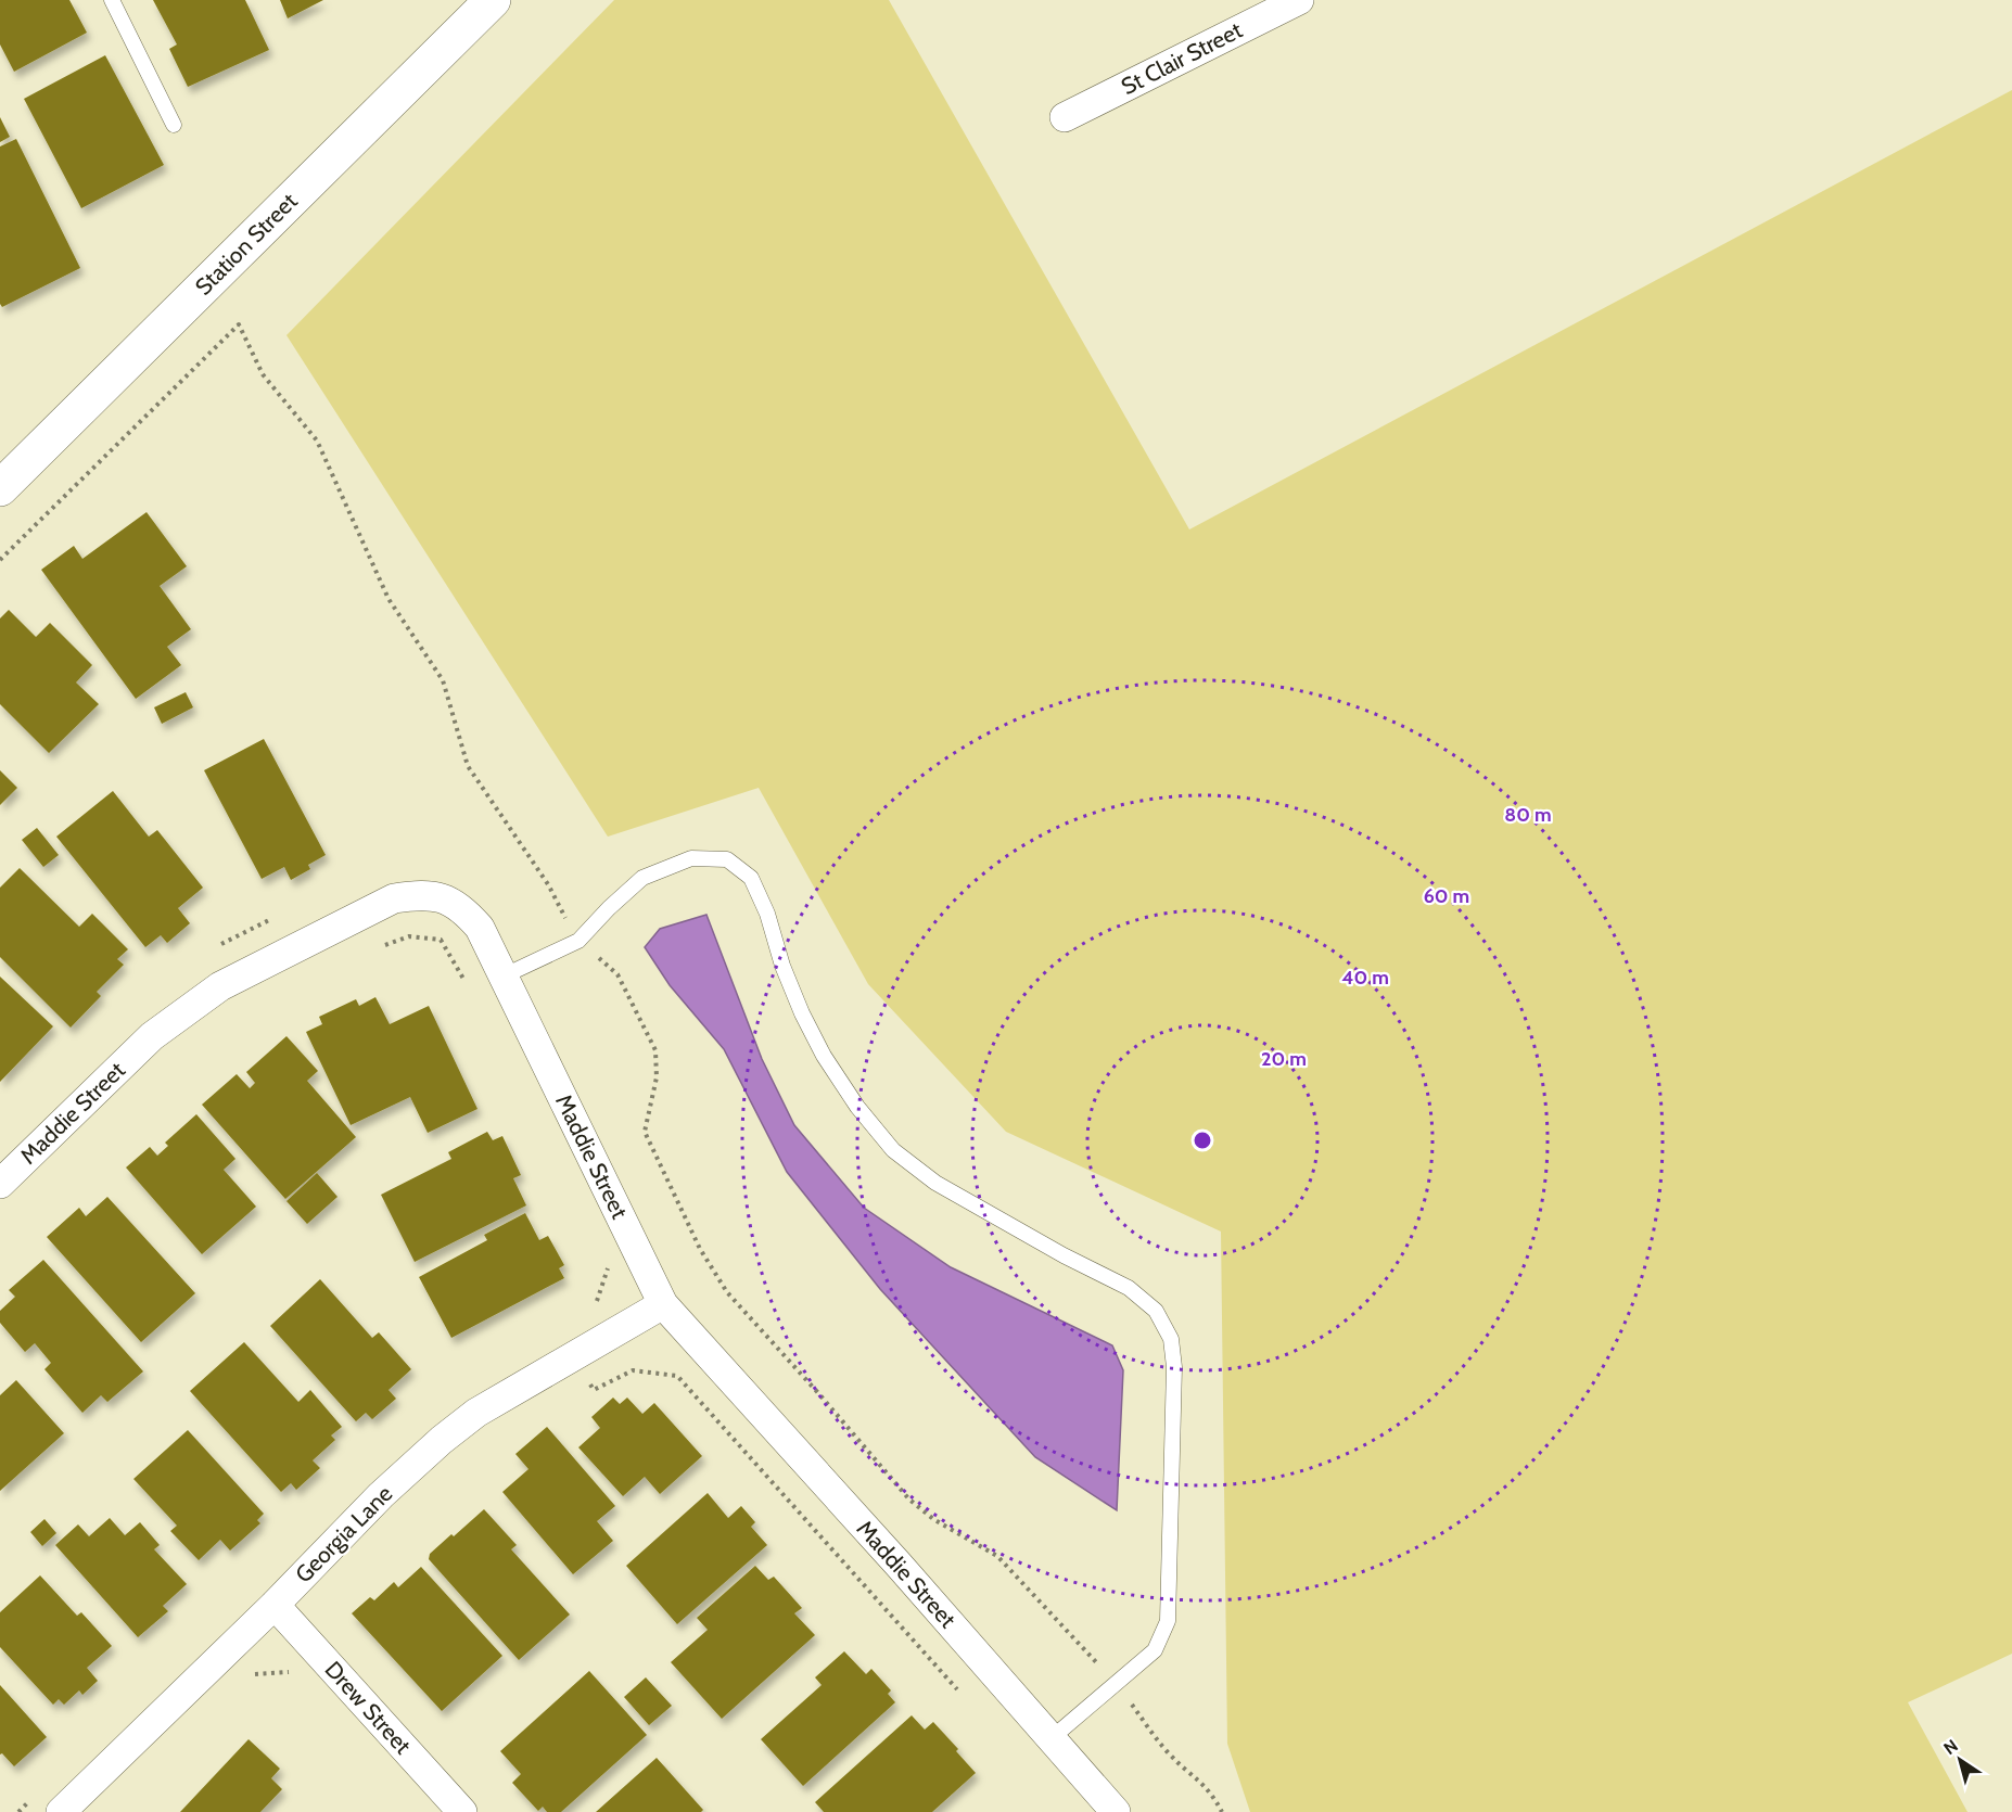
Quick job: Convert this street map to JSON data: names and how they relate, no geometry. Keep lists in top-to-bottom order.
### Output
{
  "streets": {
    "street": [
      "St Clair Street",
      "Station Street",
      "Maddie Street",
      "Georgia Lane",
      "Drew Street"
    ]
  },
  "crossings": [
    ["Maddie Street", "Georgia Lane"],
    ["Georgia Lane", "Drew Street"]
  ],
  "north": "top left",
  "rings": [
    "80 m",
    "60 m",
    "40 m",
    "20 m"
  ]
}
